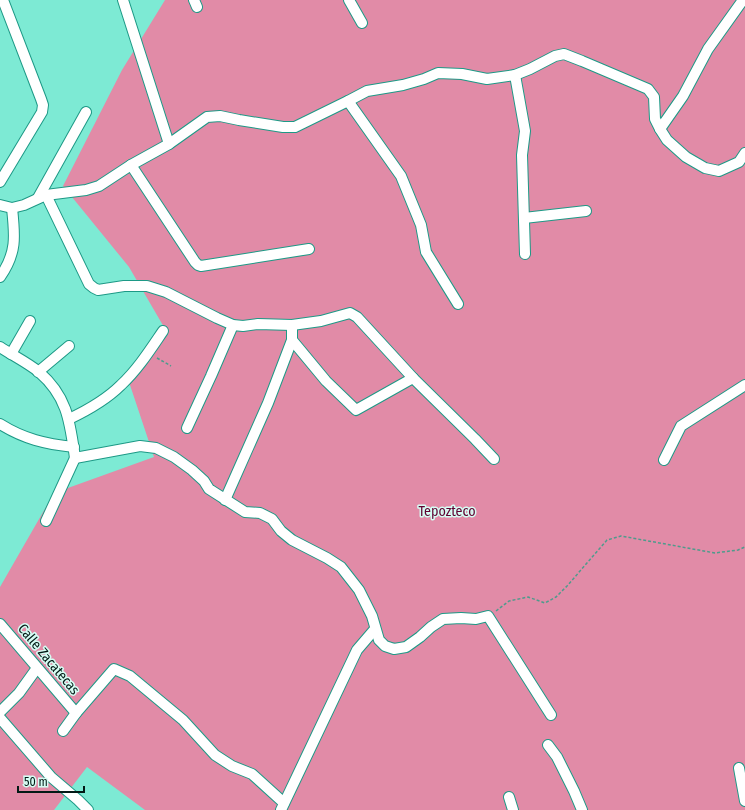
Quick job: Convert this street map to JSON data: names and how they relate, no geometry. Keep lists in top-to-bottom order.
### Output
{
  "streets": {
    "street": ["Calle Zacatecas"]
  },
  "parks": ["Tepozteco"],
  "scale_bar": "50 m"
}
